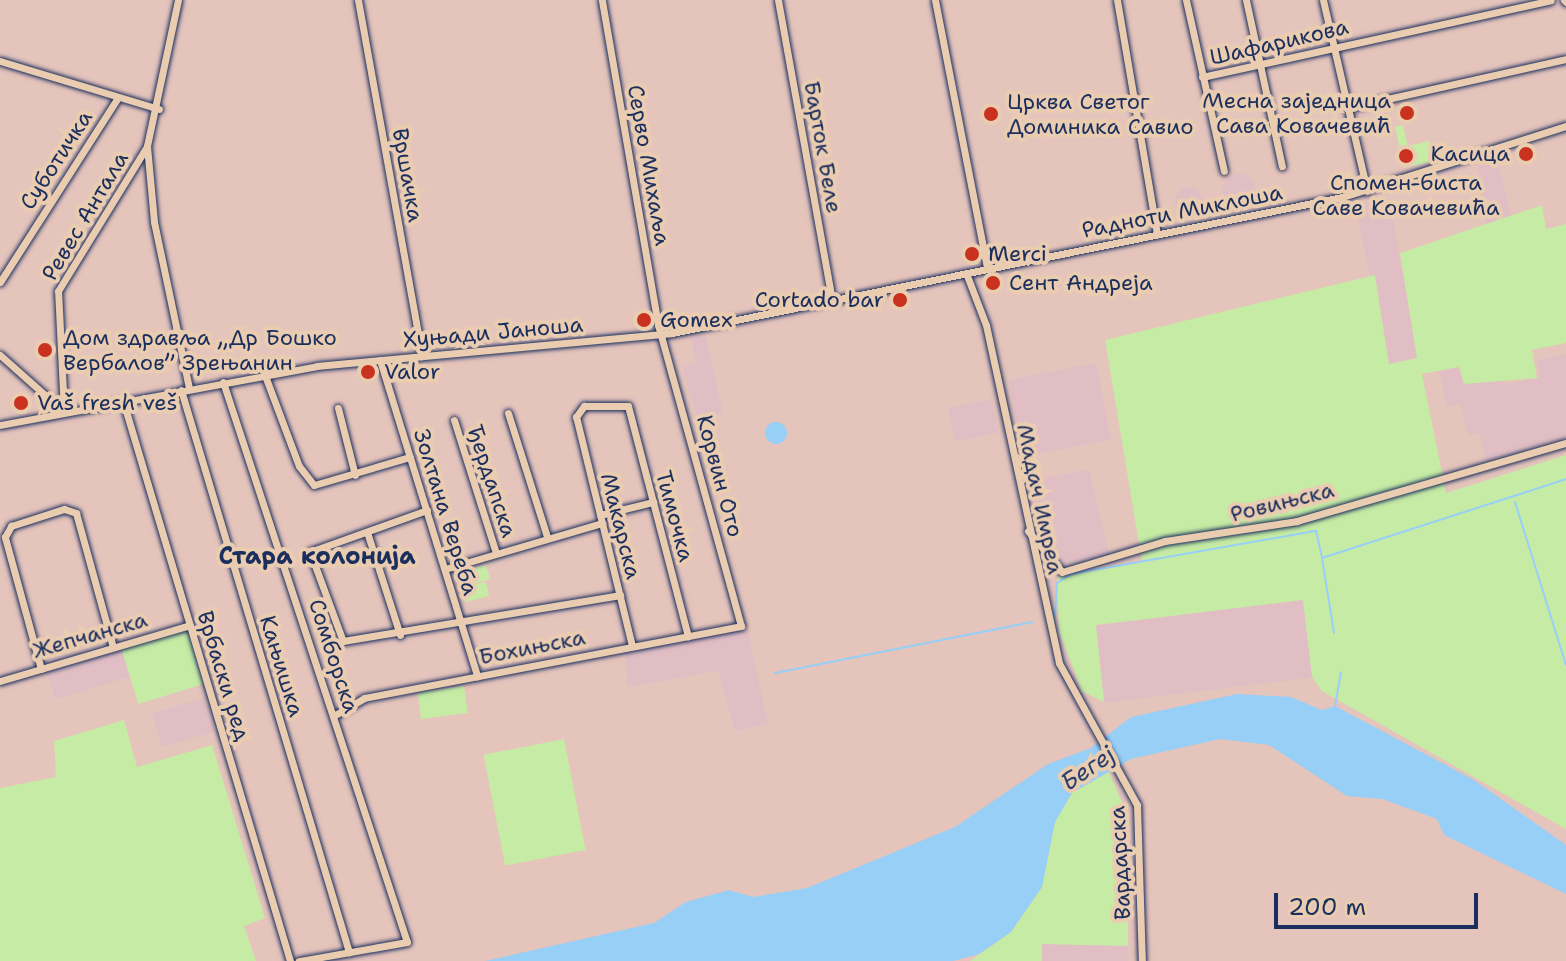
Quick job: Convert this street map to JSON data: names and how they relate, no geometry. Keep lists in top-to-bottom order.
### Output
{
  "streets": {
    "street": [
      "Шафарикова",
      "Барток Беле",
      "Суботичка",
      "Серво Михаља",
      "Вршачка",
      "Радноти Миклоша",
      "Ревес Антала",
      "Хуњади Јаноша",
      "Корвин Ото",
      "Ђердапска",
      "Мадач Имреа",
      "Ровињска",
      "Золтана Вереба",
      "Тимочка",
      "Макарска",
      "Жепчанска",
      "Бохињска",
      "Сомборска",
      "Кањишка",
      "Врбаски ред",
      "Вардарска"
    ]
  },
  "crossings": [
    ["Барток Беле", "Хуњади Јаноша"],
    ["Серво Михаља", "Хуњади Јаноша"],
    ["Серво Михаља", "Корвин Ото"],
    ["Вршачка", "Хуњади Јаноша"],
    ["Радноти Миклоша", "Хуњади Јаноша"],
    ["Ревес Антала", "Хуњади Јаноша"],
    ["Ревес Антала", "Кањишка"],
    ["Хуњади Јаноша", "Корвин Ото"],
    ["Хуњади Јаноша", "Мадач Имреа"],
    ["Хуњади Јаноша", "Золтана Вереба"],
    ["Хуњади Јаноша", "Сомборска"],
    ["Хуњади Јаноша", "Кањишка"],
    ["Хуњади Јаноша", "Врбаски ред"],
    ["Корвин Ото", "Бохињска"],
    ["Мадач Имреа", "Ровињска"],
    ["Мадач Имреа", "Вардарска"],
    ["Золтана Вереба", "Бохињска"],
    ["Тимочка", "Макарска"],
    ["Тимочка", "Бохињска"],
    ["Макарска", "Бохињска"],
    ["Жепчанска", "Врбаски ред"],
    ["Бохињска", "Сомборска"],
    ["Сомборска", "Кањишка"]
  ],
  "districts": ["Стара колонија"],
  "water": ["Бегеј"],
  "places": [
    "Месна заједница Сава Ковачевић",
    "Црква Светог Доминика Савио",
    "Касица",
    "Спомен-биста Саве Ковачевића",
    "Merci",
    "Сент Андреја",
    "Cortado bar",
    "Gomex",
    "Дом здравља „Др Бошко Вербалов” Зрењанин",
    "Valor",
    "Vaš fresh veš"
  ],
  "scale_bar": "200 m"
}
